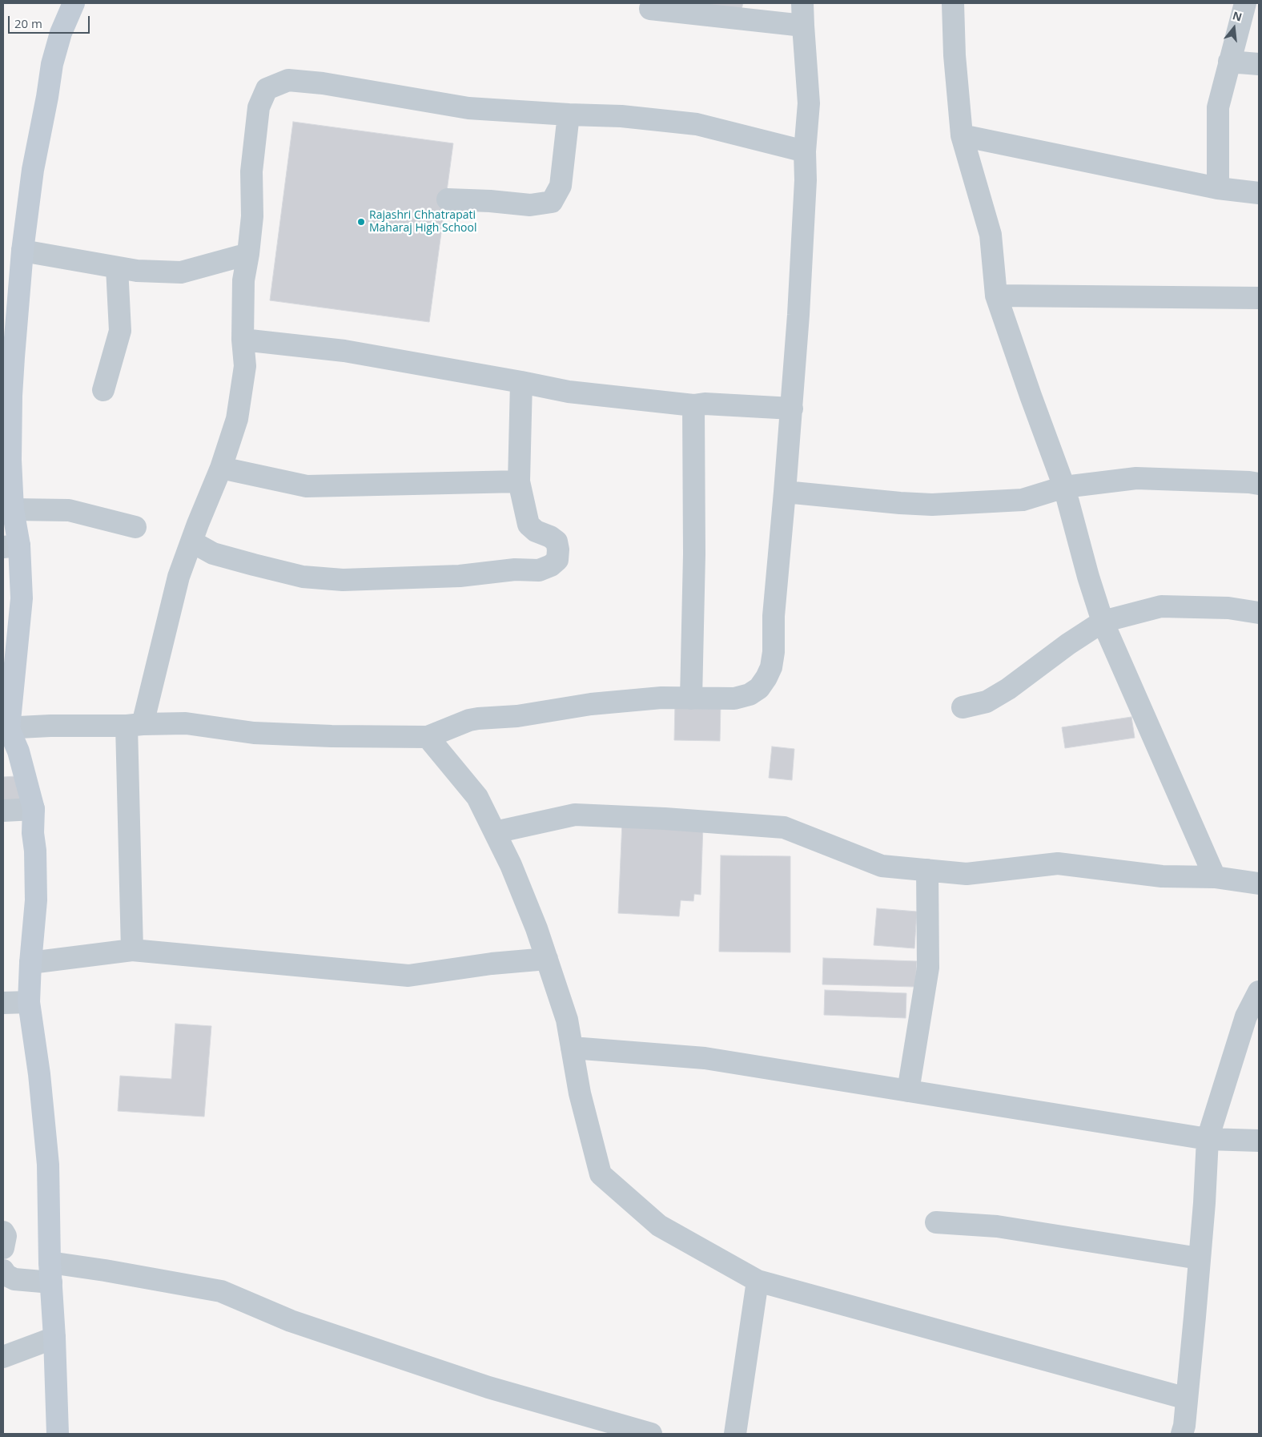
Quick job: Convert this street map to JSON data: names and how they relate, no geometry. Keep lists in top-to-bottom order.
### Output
{
  "places": ["Rajashri Chhatrapati Maharaj High School"],
  "scale_bar": "20 m",
  "north": "top"
}
